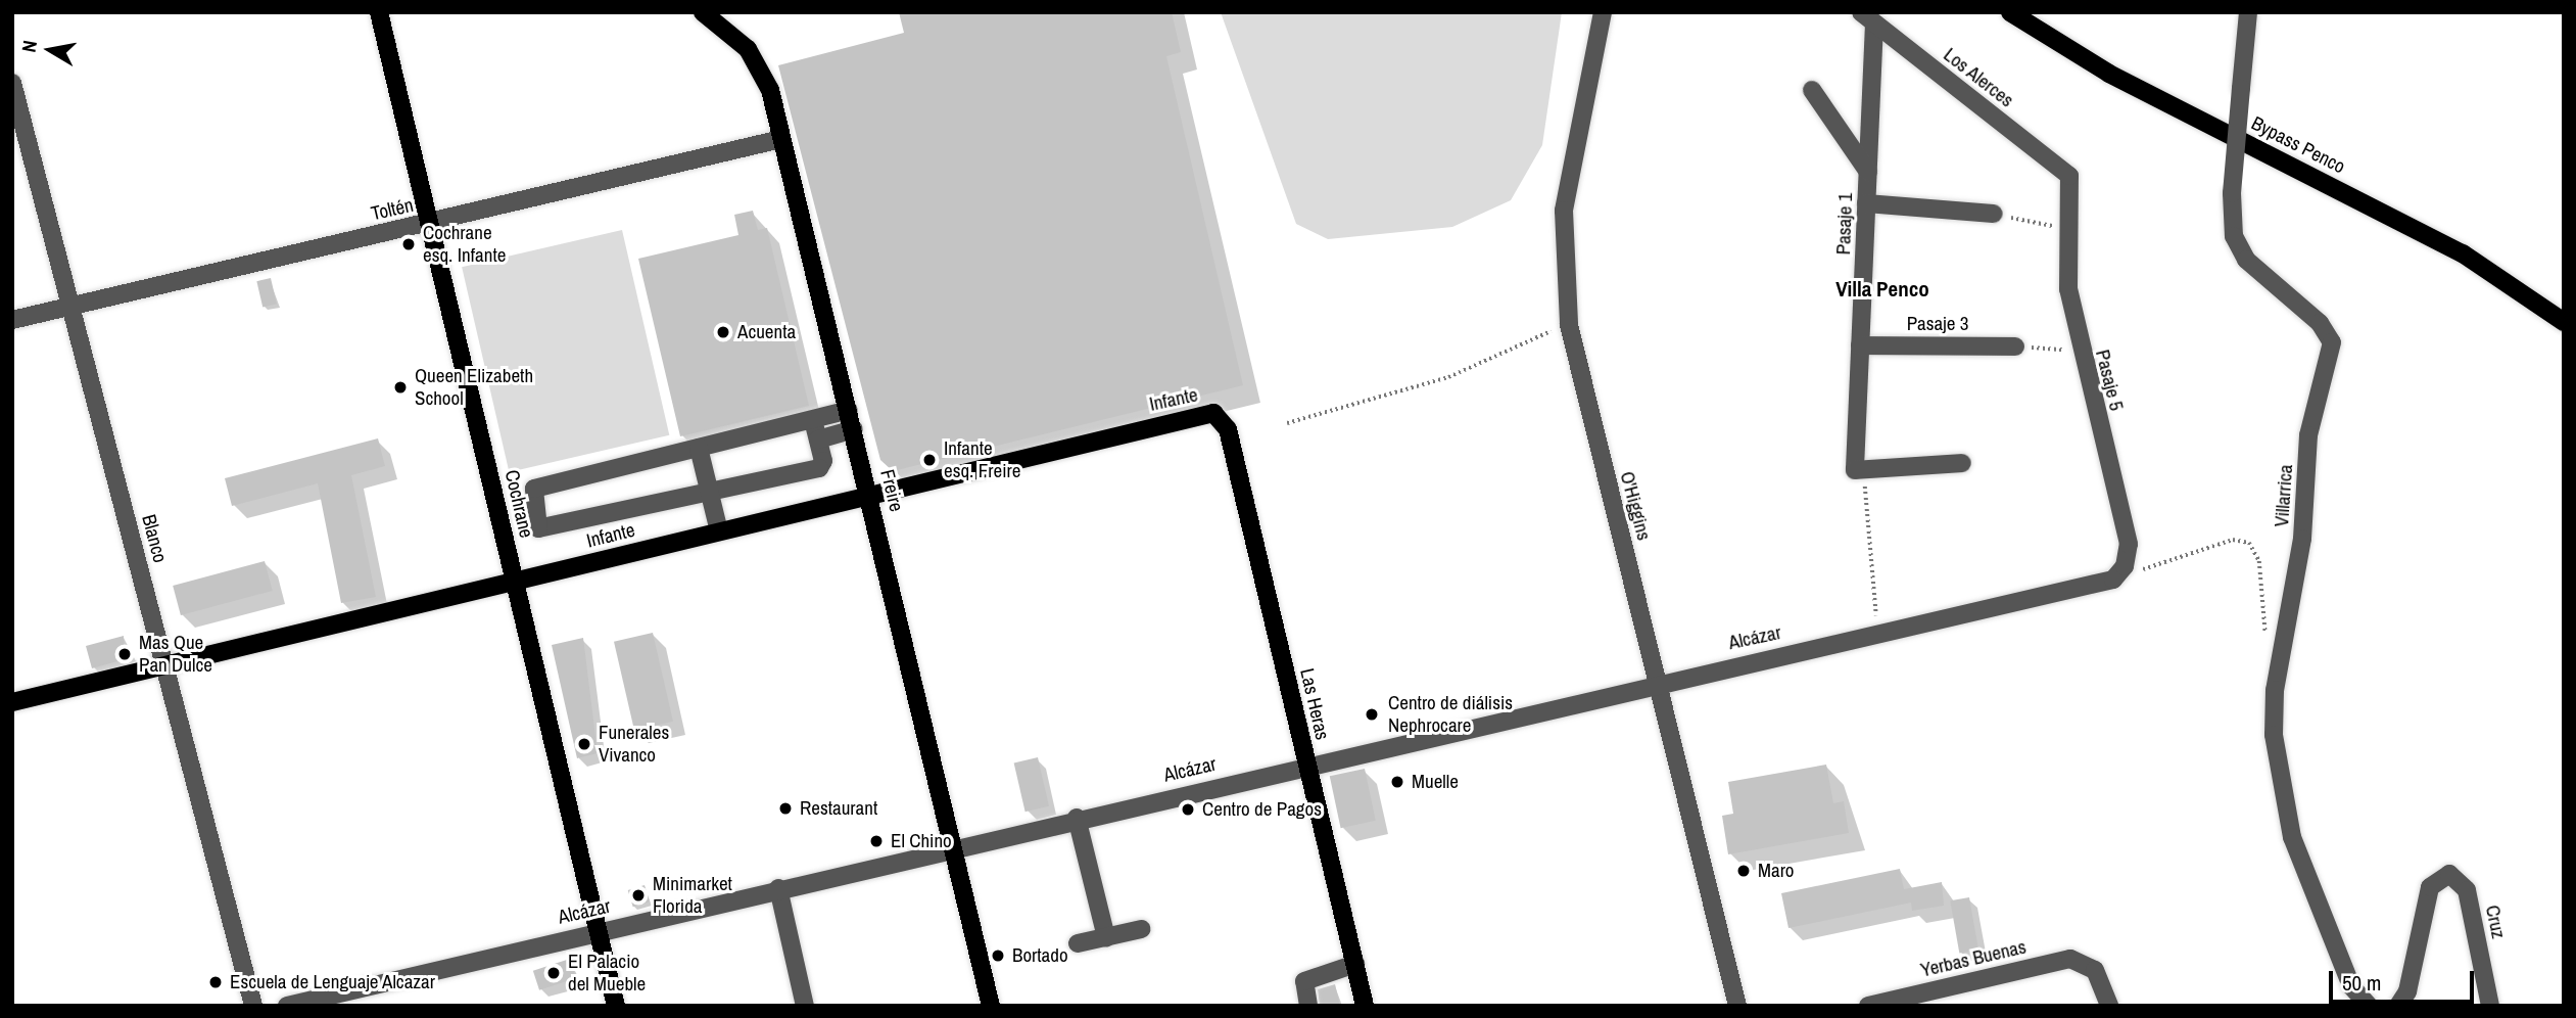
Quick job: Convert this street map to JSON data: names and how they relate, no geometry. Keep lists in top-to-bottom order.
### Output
{
  "streets": {
    "main road": [
      "Bypass Penco",
      "Infante",
      "Freire",
      "Cochrane",
      "Las Heras"
    ],
    "street": [
      "Los Alerces",
      "Toltén",
      "Pasaje 1",
      "Pasaje 3",
      "Pasaje 5",
      "Villarrica",
      "O'Higgins",
      "Blanco",
      "Alcázar",
      "Cruz",
      "Yerbas Buenas"
    ]
  },
  "crossings": [
    ["Los Alerces", "Pasaje 1"],
    ["Los Alerces", "Pasaje 5"],
    ["Toltén", "Freire"],
    ["Toltén", "Cochrane"],
    ["Toltén", "Blanco"],
    ["Pasaje 1", "Pasaje 3"],
    ["Pasaje 5", "Alcázar"],
    ["Infante", "Freire"],
    ["Infante", "Cochrane"],
    ["Infante", "Blanco"],
    ["Infante", "Las Heras"],
    ["Freire", "Alcázar"],
    ["Cochrane", "Alcázar"],
    ["O'Higgins", "Alcázar"],
    ["Alcázar", "Las Heras"]
  ],
  "districts": ["Villa Penco"],
  "places": [
    "Cochrane esq. Infante",
    "Acuenta",
    "Queen Elizabeth School",
    "Infante esq. Freire",
    "Mas Que Pan Dulce",
    "Centro de diálisis Nephrocare",
    "Funerales Vivanco",
    "Muelle",
    "Restaurant",
    "Centro de Pagos",
    "El Chino",
    "Maro",
    "Minimarket Florida",
    "Bortado",
    "El Palacio del Mueble",
    "Escuela de Lenguaje Alcazar"
  ],
  "scale_bar": "50 m",
  "north": "left"
}
